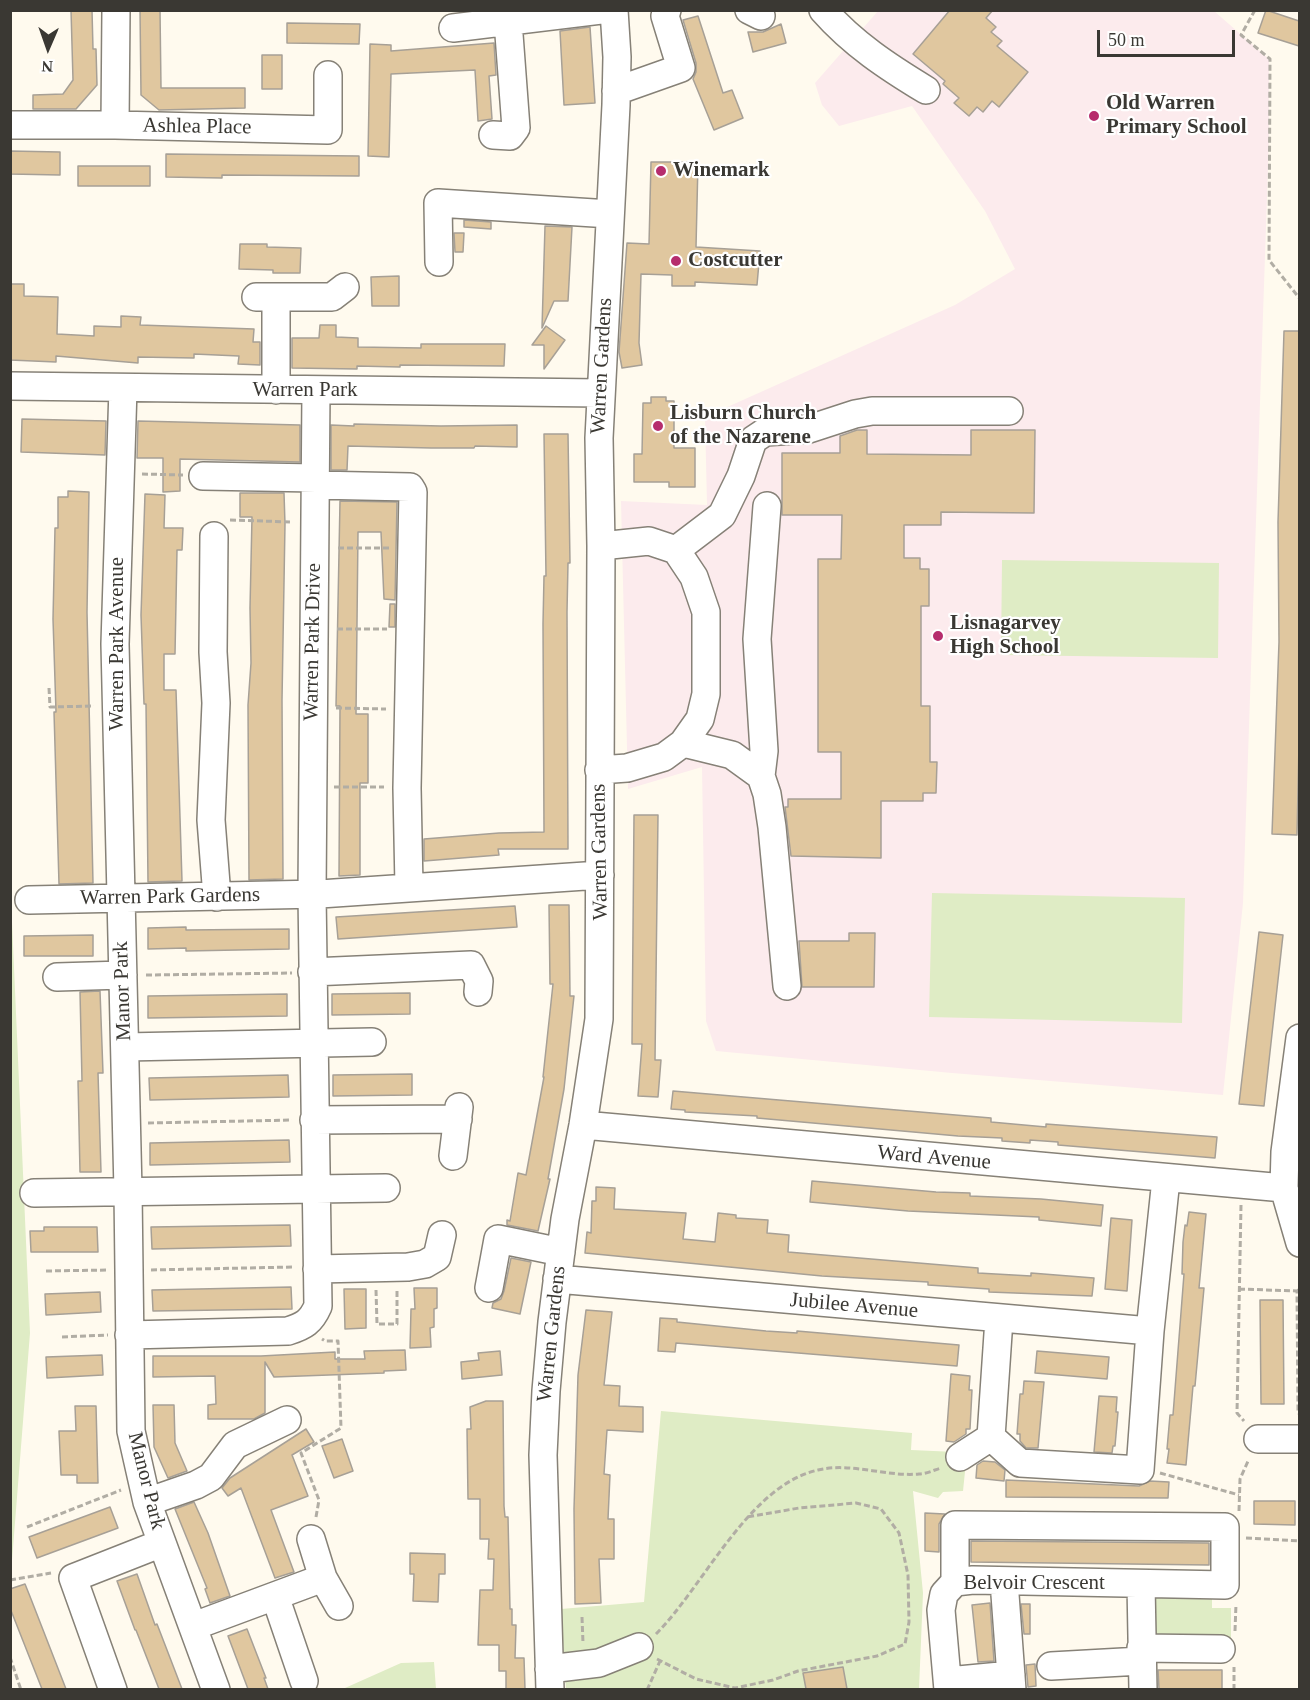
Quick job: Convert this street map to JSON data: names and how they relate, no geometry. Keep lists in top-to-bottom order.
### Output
{
  "streets": {
    "street": [
      "Ashlea Place",
      "Warren Gardens",
      "Warren Park",
      "Warren Park Drive",
      "Warren Park Avenue",
      "Warren Park Gardens",
      "Manor Park",
      "Ward Avenue",
      "Jubilee Avenue",
      "Belvoir Crescent"
    ]
  },
  "crossings": [
    ["Warren Gardens", "Warren Park"],
    ["Warren Gardens", "Warren Park Gardens"],
    ["Warren Gardens", "Ward Avenue"],
    ["Warren Gardens", "Jubilee Avenue"],
    ["Warren Park", "Warren Park Drive"],
    ["Warren Park", "Warren Park Avenue"],
    ["Warren Park Drive", "Warren Park Gardens"],
    ["Warren Park Avenue", "Warren Park Gardens"],
    ["Warren Park Avenue", "Manor Park"],
    ["Warren Park Gardens", "Manor Park"]
  ],
  "places": [
    "Old Warren Primary School",
    "Winemark",
    "Costcutter",
    "Lisburn Church of the Nazarene",
    "Lisnagarvey High School"
  ],
  "scale_bar": "50 m",
  "north": "bottom"
}
